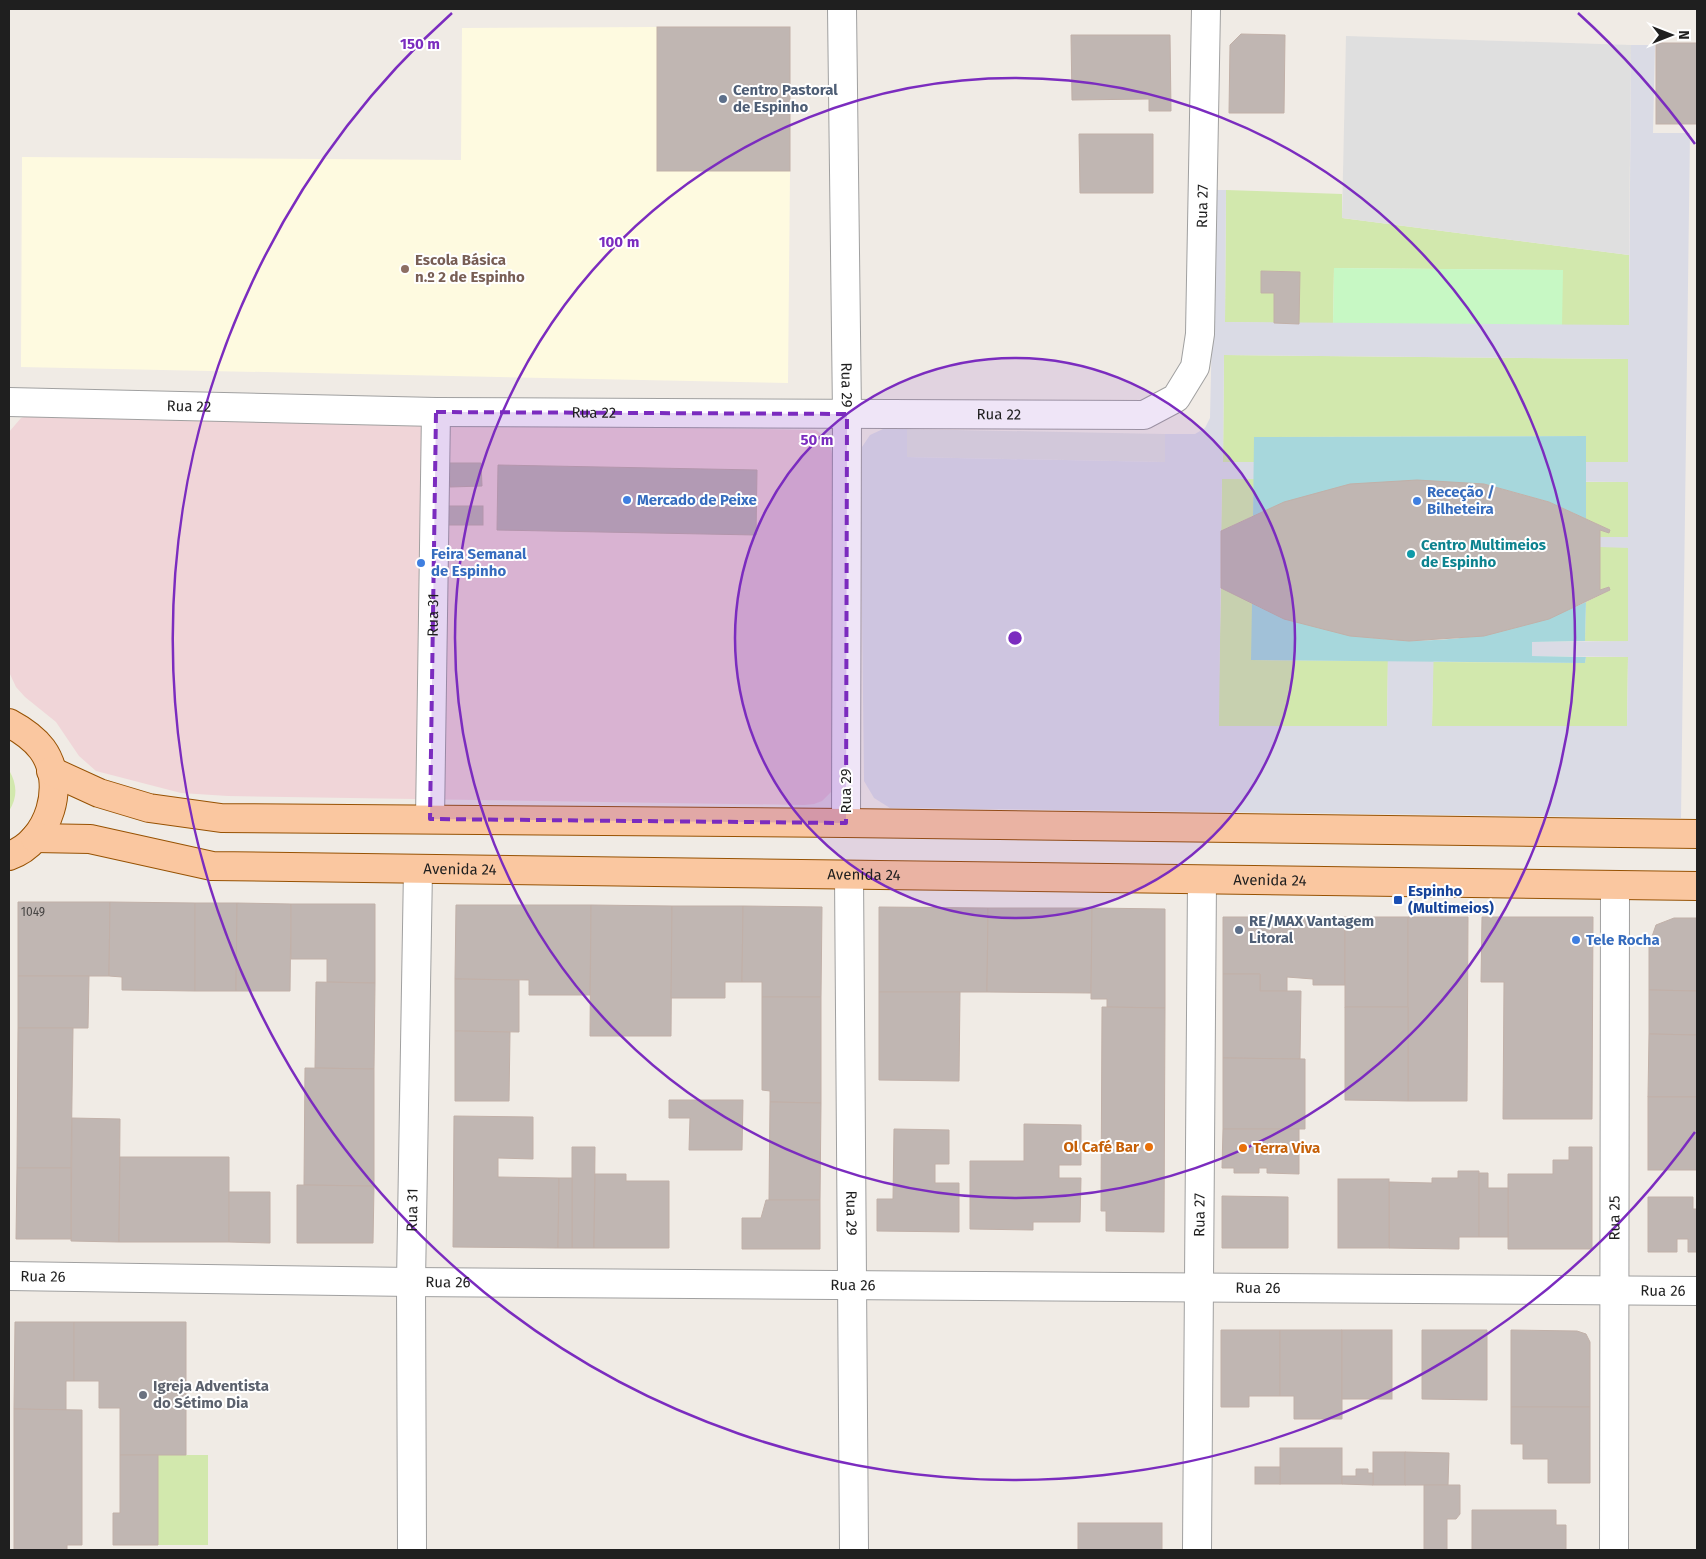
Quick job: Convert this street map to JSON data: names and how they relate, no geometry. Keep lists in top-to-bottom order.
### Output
{
  "streets": {
    "main road": ["Avenida 24"],
    "street": [
      "Rua 27",
      "Rua 29",
      "Rua 22",
      "Rua 31",
      "Rua 25",
      "Rua 26"
    ]
  },
  "crossings": [
    ["Rua 27", "Rua 22"],
    ["Rua 27", "Avenida 24"],
    ["Rua 27", "Rua 26"],
    ["Rua 29", "Rua 22"],
    ["Rua 29", "Avenida 24"],
    ["Rua 29", "Rua 26"],
    ["Rua 22", "Rua 31"],
    ["Rua 31", "Avenida 24"],
    ["Rua 31", "Rua 26"],
    ["Avenida 24", "Rua 25"],
    ["Rua 25", "Rua 26"]
  ],
  "places": {
    "other": [
      "Centro Pastoral de Espinho",
      "Escola Básica n.º 2 de Espinho",
      "Mercado de Peixe",
      "Receção / Bilheteira",
      "Centro Multimeios de Espinho",
      "Feira Semanal de Espinho",
      "RE/MAX Vantagem Litoral",
      "Tele Rocha",
      "Ol Café Bar",
      "Terra Viva",
      "Igreja Adventista do Sétimo Dia"
    ],
    "transit": ["Espinho (Multimeios)"]
  },
  "house_numbers": ["1049"],
  "north": "right",
  "rings": ["150 m", "100 m", "50 m"]
}
